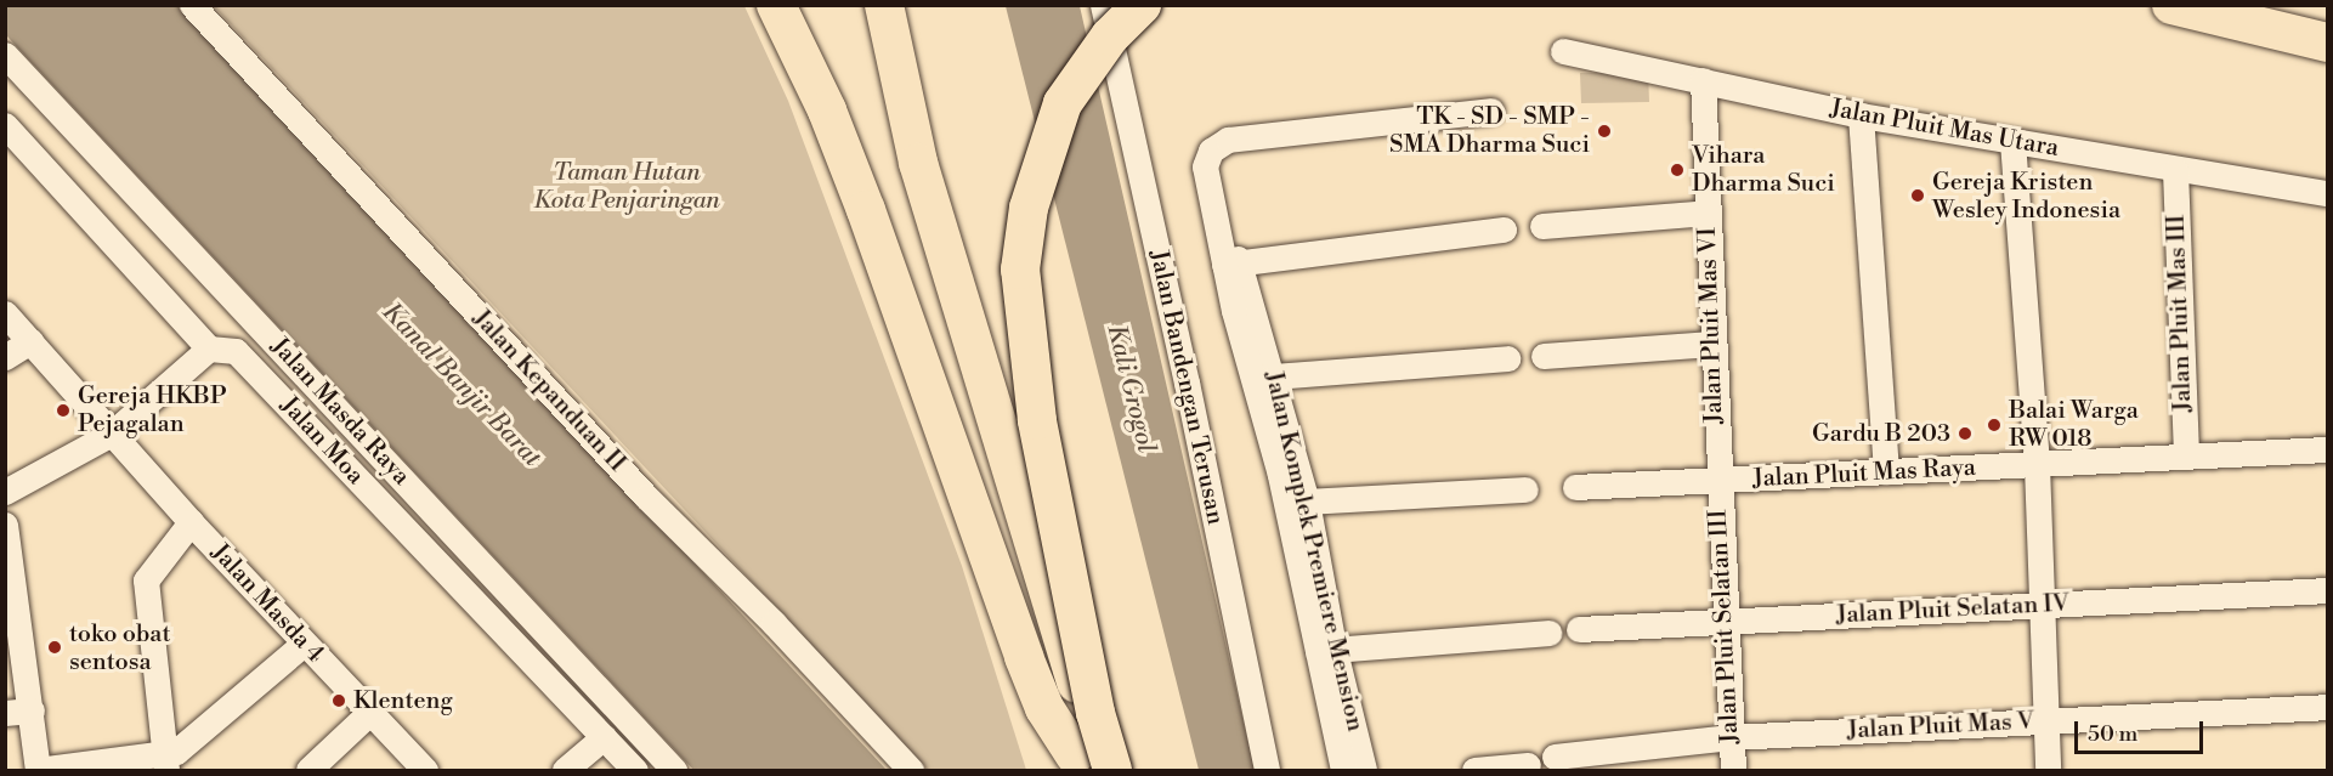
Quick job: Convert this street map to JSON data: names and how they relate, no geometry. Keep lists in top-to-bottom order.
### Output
{
  "streets": {
    "street": [
      "Jalan Pluit Mas Utara",
      "Jalan Pluit Mas III",
      "Jalan Pluit Mas VI",
      "Jalan Bandengan Terusan",
      "Jalan Kepanduan II",
      "Jalan Masda Raya",
      "Jalan Moa",
      "Jalan Pluit Mas Raya",
      "Jalan Komplek Premiere Mension",
      "Jalan Masda 4",
      "Jalan Pluit Selatan IV",
      "Jalan Pluit Selatan III",
      "Jalan Pluit Mas V"
    ]
  },
  "crossings": [
    ["Jalan Pluit Mas Utara", "Jalan Pluit Mas III"],
    ["Jalan Pluit Mas Utara", "Jalan Pluit Mas VI"],
    ["Jalan Pluit Mas III", "Jalan Pluit Mas Raya"],
    ["Jalan Pluit Mas VI", "Jalan Pluit Mas Raya"],
    ["Jalan Pluit Mas VI", "Jalan Pluit Selatan III"],
    ["Jalan Pluit Mas Raya", "Jalan Pluit Selatan III"],
    ["Jalan Pluit Selatan IV", "Jalan Pluit Selatan III"],
    ["Jalan Pluit Selatan III", "Jalan Pluit Mas V"]
  ],
  "water": ["Kanal Banjir Barat", "Kali Grogol"],
  "parks": ["Taman Hutan Kota Penjaringan"],
  "places": [
    "TK - SD - SMP - SMA Dharma Suci",
    "Vihara Dharma Suci",
    "Gereja Kristen Wesley Indonesia",
    "Gereja HKBP Pejagalan",
    "Balai Warga RW 018",
    "Gardu B 203",
    "toko obat sentosa",
    "Klenteng"
  ],
  "scale_bar": "50 m"
}
